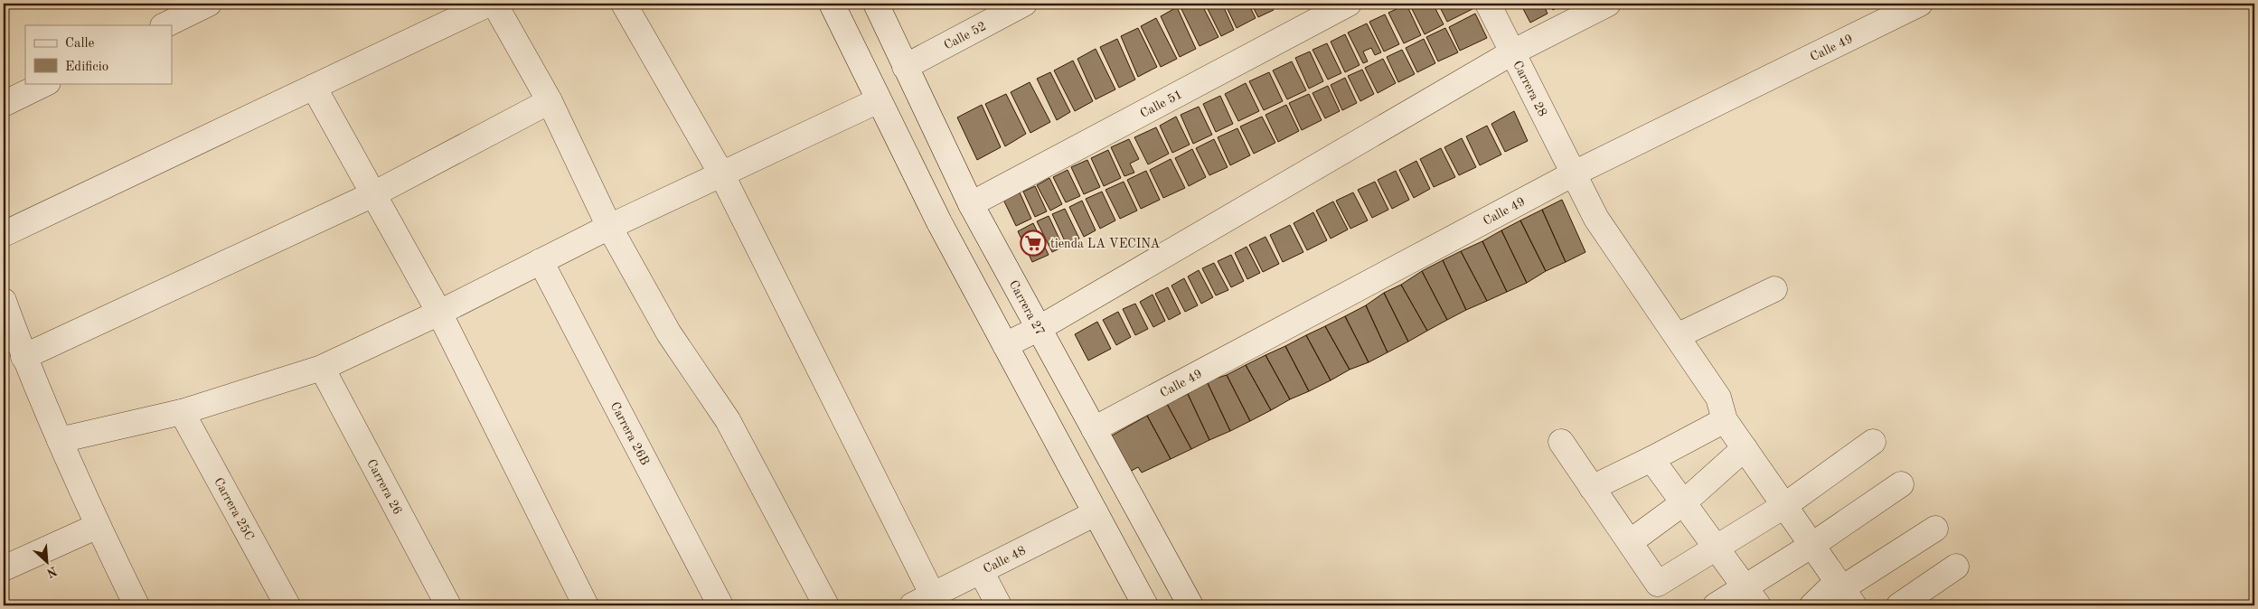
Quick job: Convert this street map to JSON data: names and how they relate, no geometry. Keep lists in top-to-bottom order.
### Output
{
  "streets": {
    "street": [
      "Calle 52",
      "Calle 49",
      "Carrera 28",
      "Calle 51",
      "Carrera 27",
      "Carrera 26B",
      "Carrera 26",
      "Carrera 25C",
      "Calle 48"
    ]
  },
  "crossings": [
    ["Calle 52", "Carrera 27"],
    ["Calle 49", "Carrera 28"],
    ["Calle 49", "Carrera 27"],
    ["Calle 51", "Carrera 27"]
  ],
  "places": {
    "supermarket": ["tienda LA VECINA"]
  },
  "legend": ["Calle", "Edificio"],
  "north": "bottom right"
}
